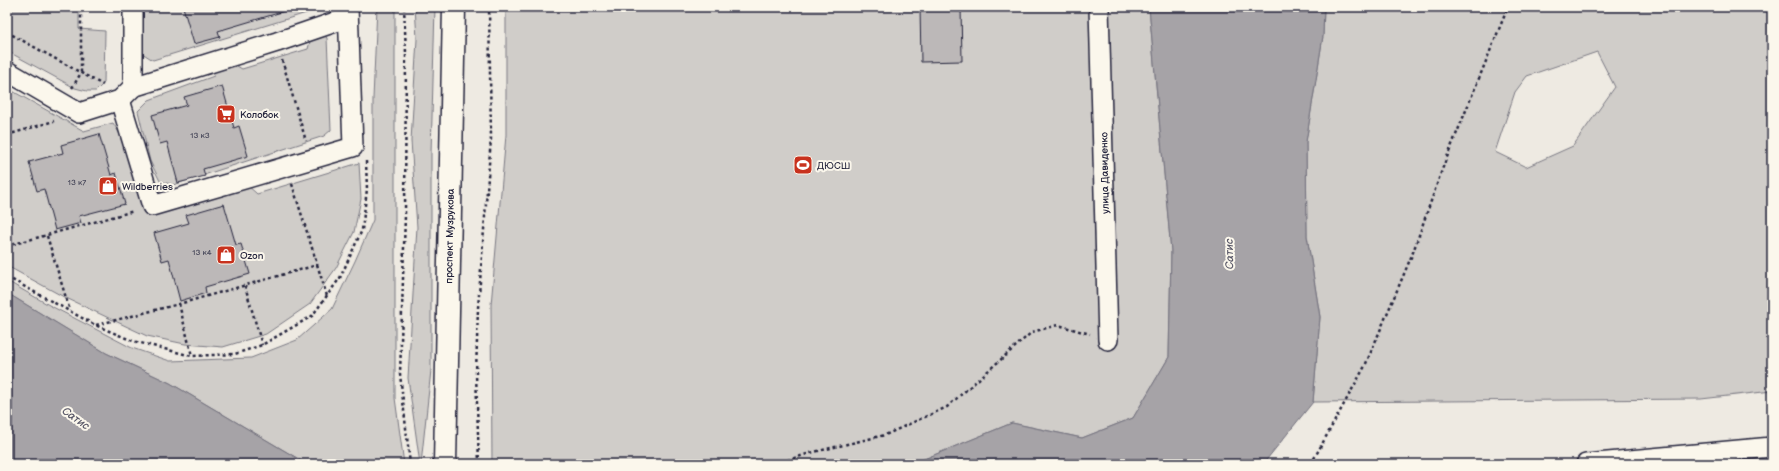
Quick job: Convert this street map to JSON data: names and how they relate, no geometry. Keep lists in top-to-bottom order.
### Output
{
  "streets": {
    "main road": ["проспект Музрукова"],
    "street": ["улица Давиденко"]
  },
  "water": ["Сатис"],
  "places": {
    "supermarket": ["Колобок"],
    "sports": ["ДЮСШ"],
    "shop": ["Wildberries", "Ozon"]
  },
  "house_numbers": ["13 к3", "13 к7", "13 к4"]
}
